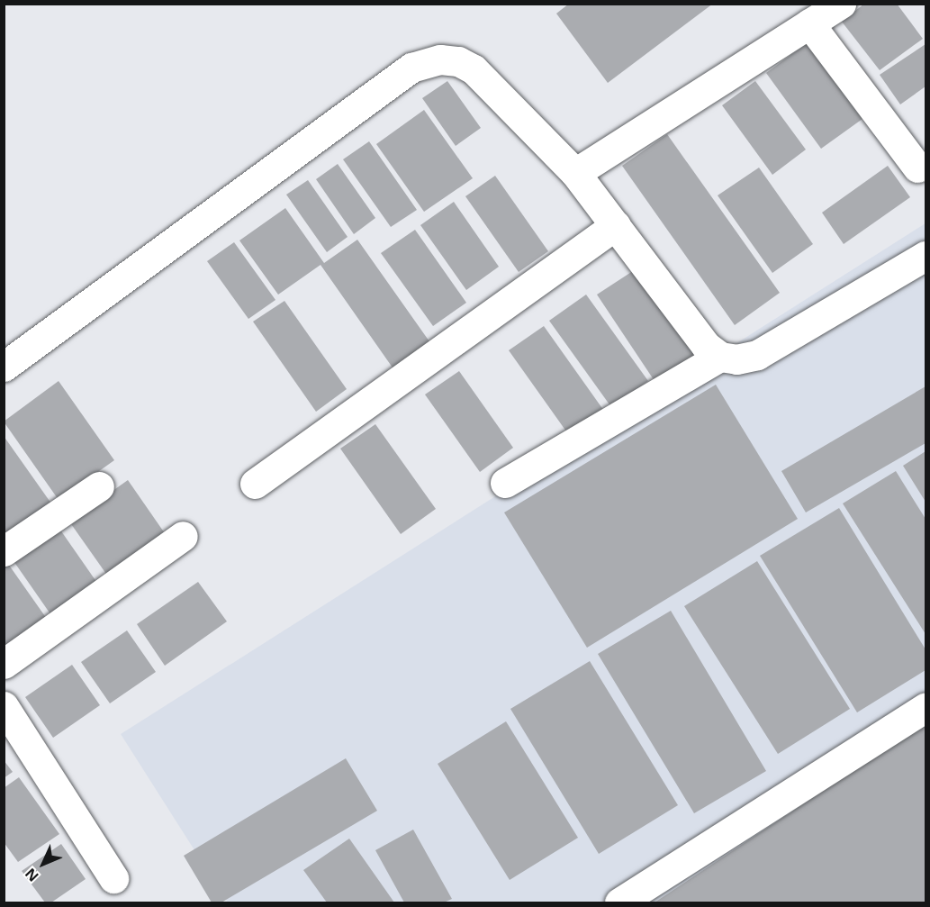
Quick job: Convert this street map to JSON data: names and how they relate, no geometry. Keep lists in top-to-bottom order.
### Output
{
  "north": "bottom left"
}
